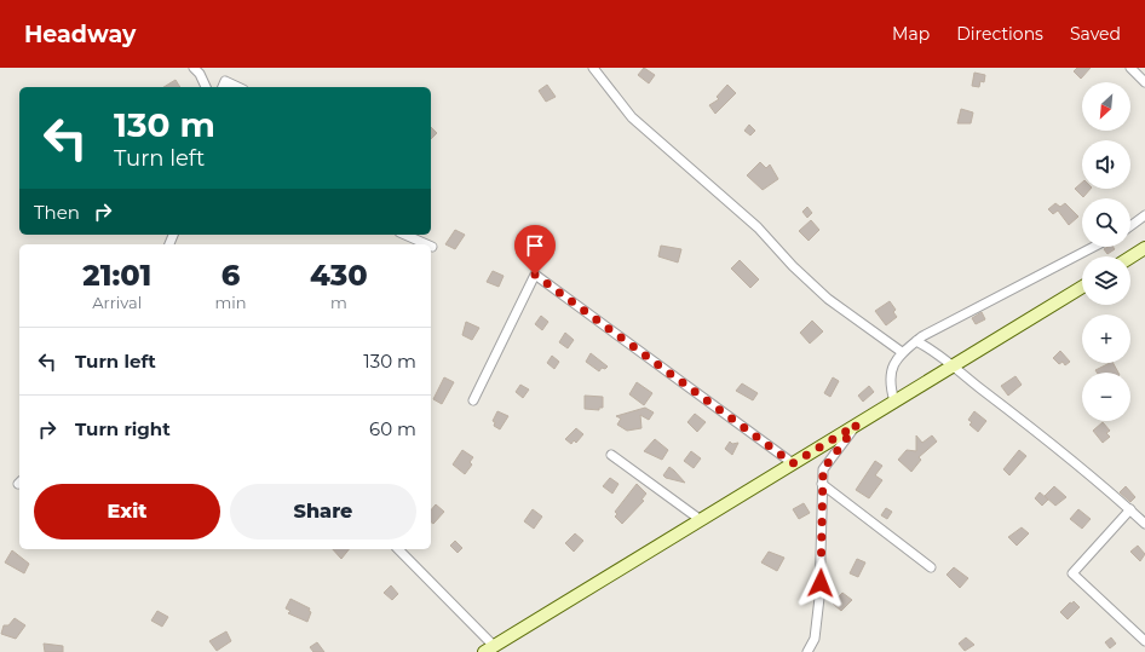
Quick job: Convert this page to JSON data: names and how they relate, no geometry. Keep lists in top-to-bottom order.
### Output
{
  "north": "bottom left",
  "page": {
    "header": "Headway",
    "nav": ["Map", "Directions", "Saved"],
    "map_buttons": ["+", "−"],
    "turn": ["130 m", "Turn left"],
    "then": "Then",
    "eta": [
      "21:01",
      "Arrival",
      "6",
      "min",
      "430",
      "m"
    ],
    "list": [
      {
        "name": "Turn left",
        "value": "130 m"
      },
      {
        "name": "Turn right",
        "value": "60 m"
      }
    ],
    "buttons": ["Exit", "Share"]
  }
}
